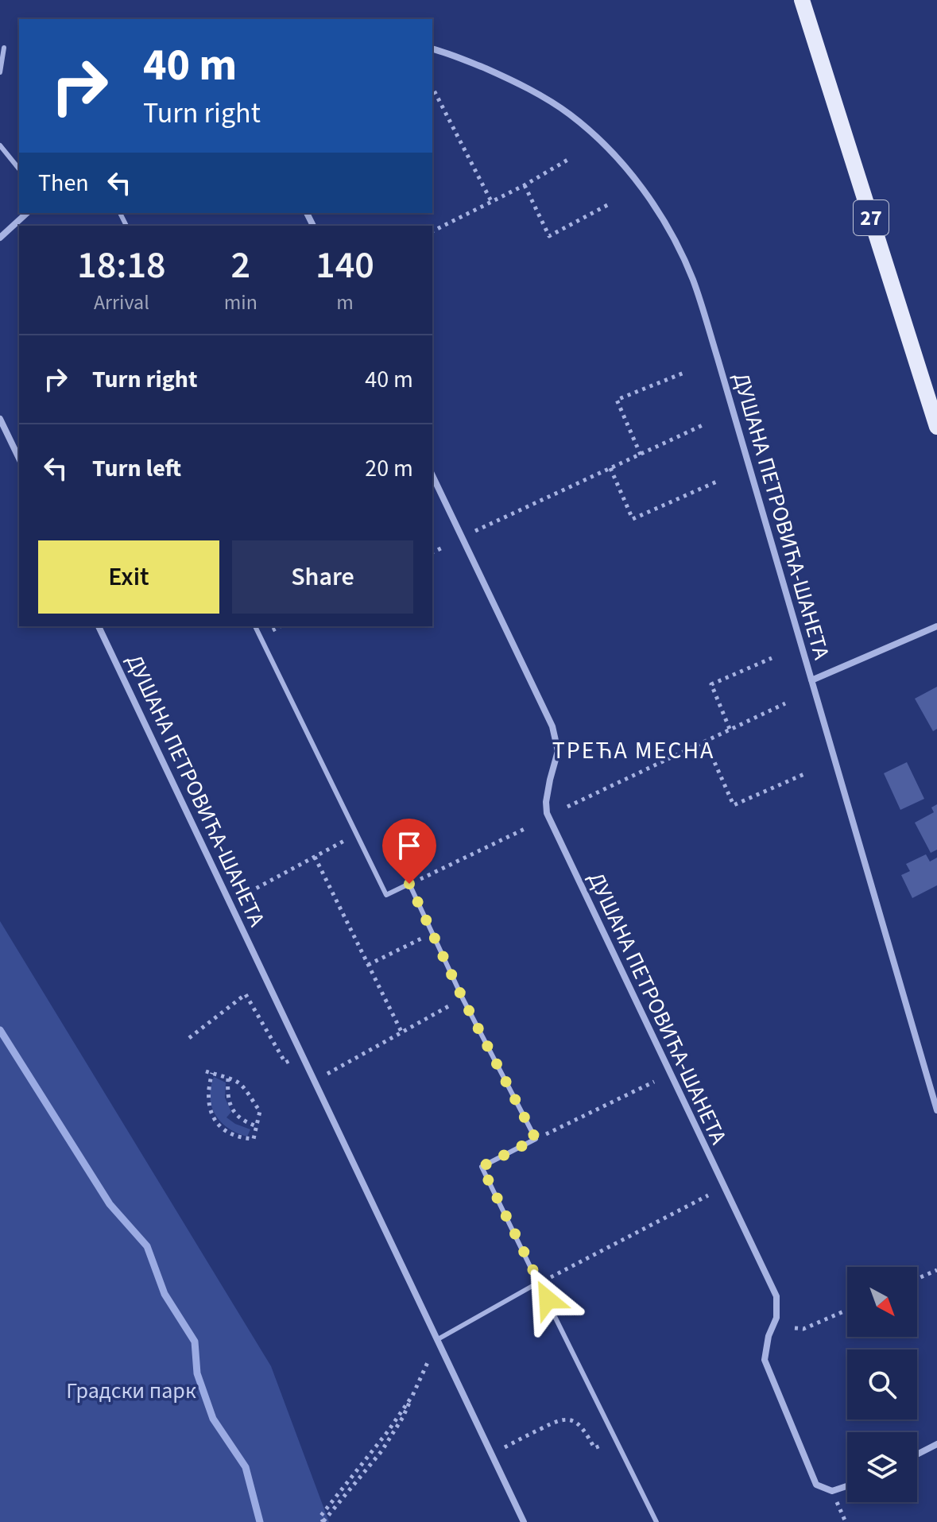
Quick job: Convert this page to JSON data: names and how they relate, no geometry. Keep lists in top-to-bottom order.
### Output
{
  "streets": {
    "main road": ["27"],
    "street": ["ДУШАНА ПЕТРОВИЋА-ШАНЕТА"]
  },
  "districts": ["ТРЕЋА МЕСНА"],
  "parks": ["Градски парк"],
  "north": "bottom right",
  "page": {
    "turn": ["40 m", "Turn right"],
    "then": "Then",
    "eta": [
      "18:18",
      "Arrival",
      "2",
      "min",
      "140",
      "m"
    ],
    "list": [
      {
        "name": "Turn right",
        "value": "40 m"
      },
      {
        "name": "Turn left",
        "value": "20 m"
      }
    ],
    "buttons": ["Exit", "Share"]
  }
}
